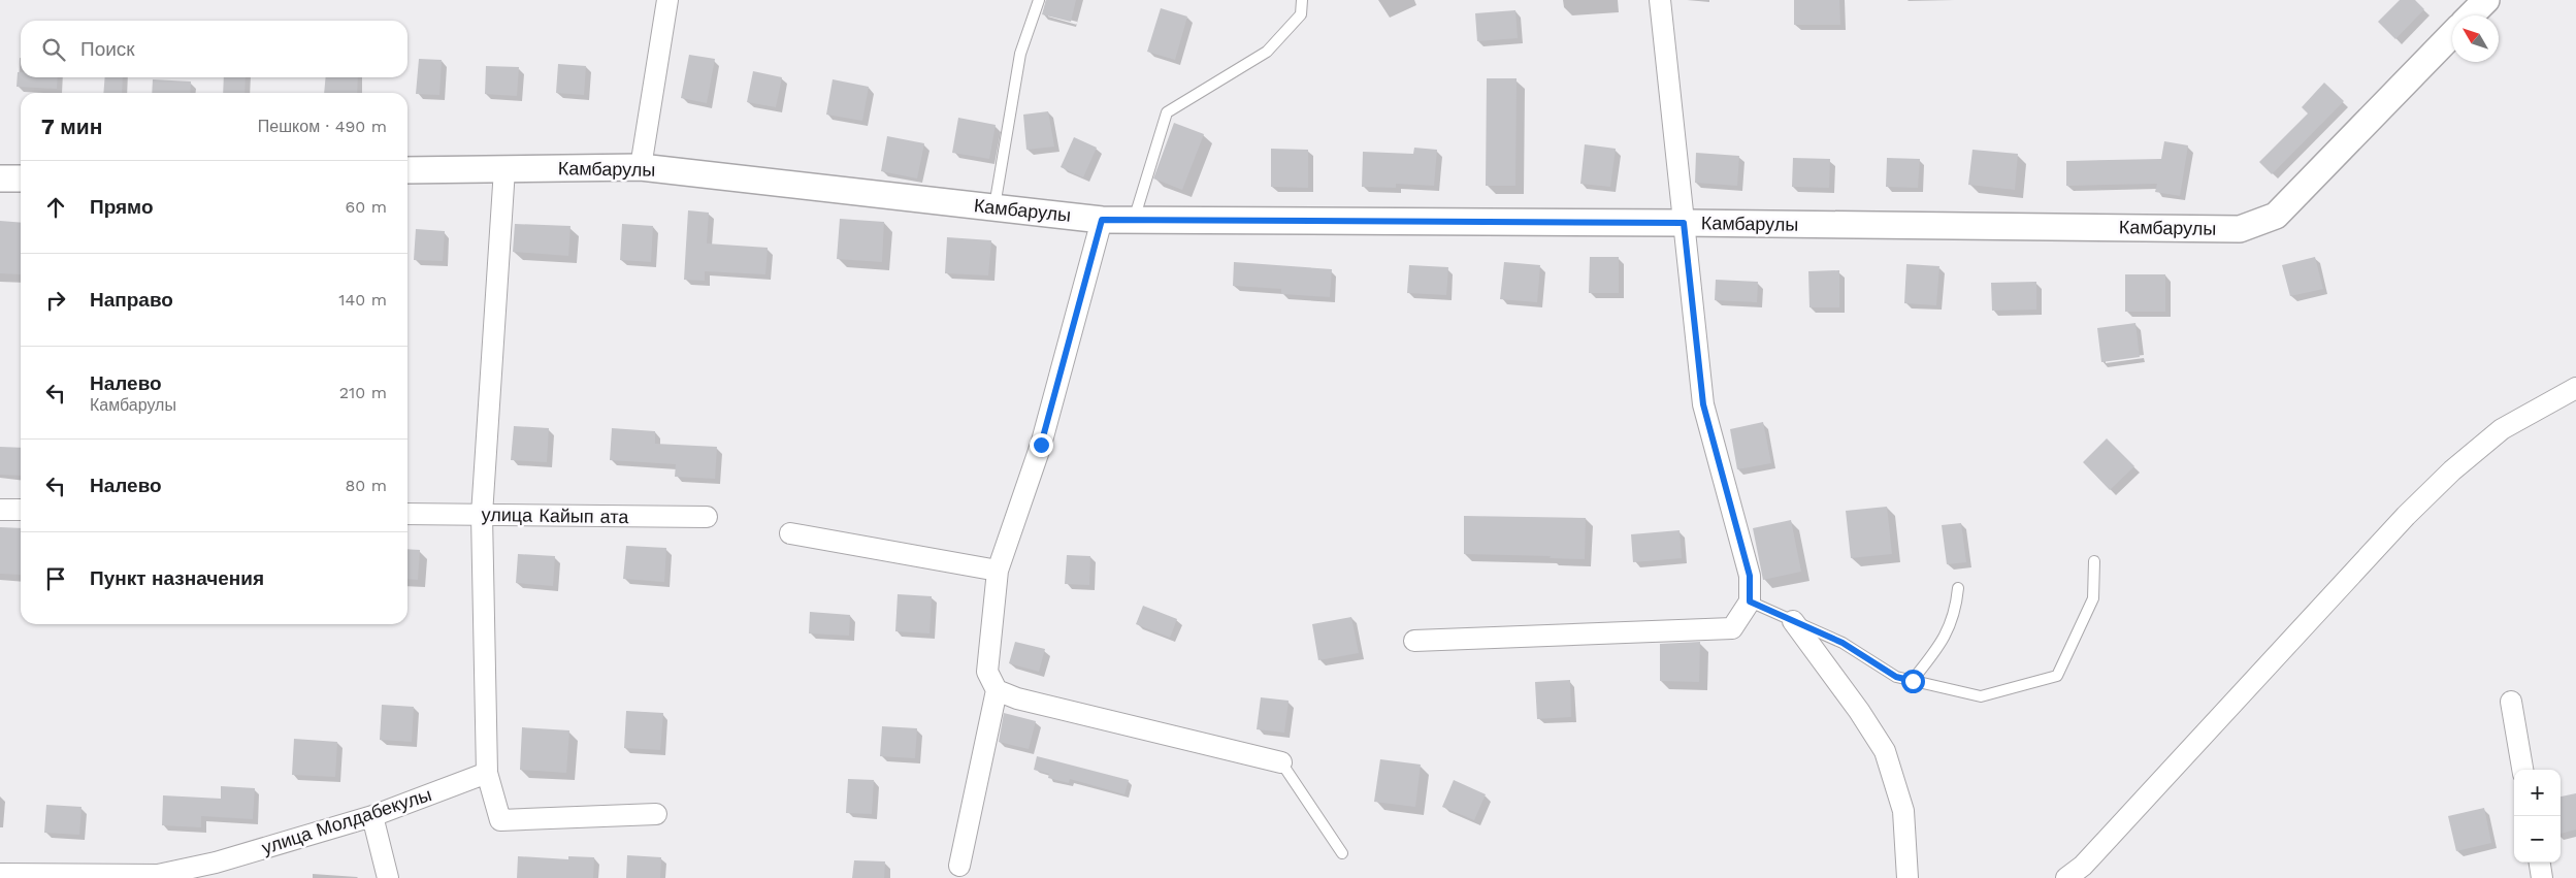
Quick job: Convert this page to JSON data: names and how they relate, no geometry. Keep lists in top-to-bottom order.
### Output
{
  "streets": {
    "street": ["Камбарулы", "улица Кайып ата", "улица Молдабекулы"]
  },
  "north": "top left",
  "page": {
    "search": "Поиск",
    "heading": ["7 мин", "Пешком · 490 m"],
    "list": [
      ["Прямо", "60 m"],
      ["Направо", "140 m"],
      ["Налево", "Камбарулы", "210 m"],
      ["Налево", "80 m"],
      "Пункт назначения"
    ],
    "map_buttons": ["+", "−"]
  }
}
